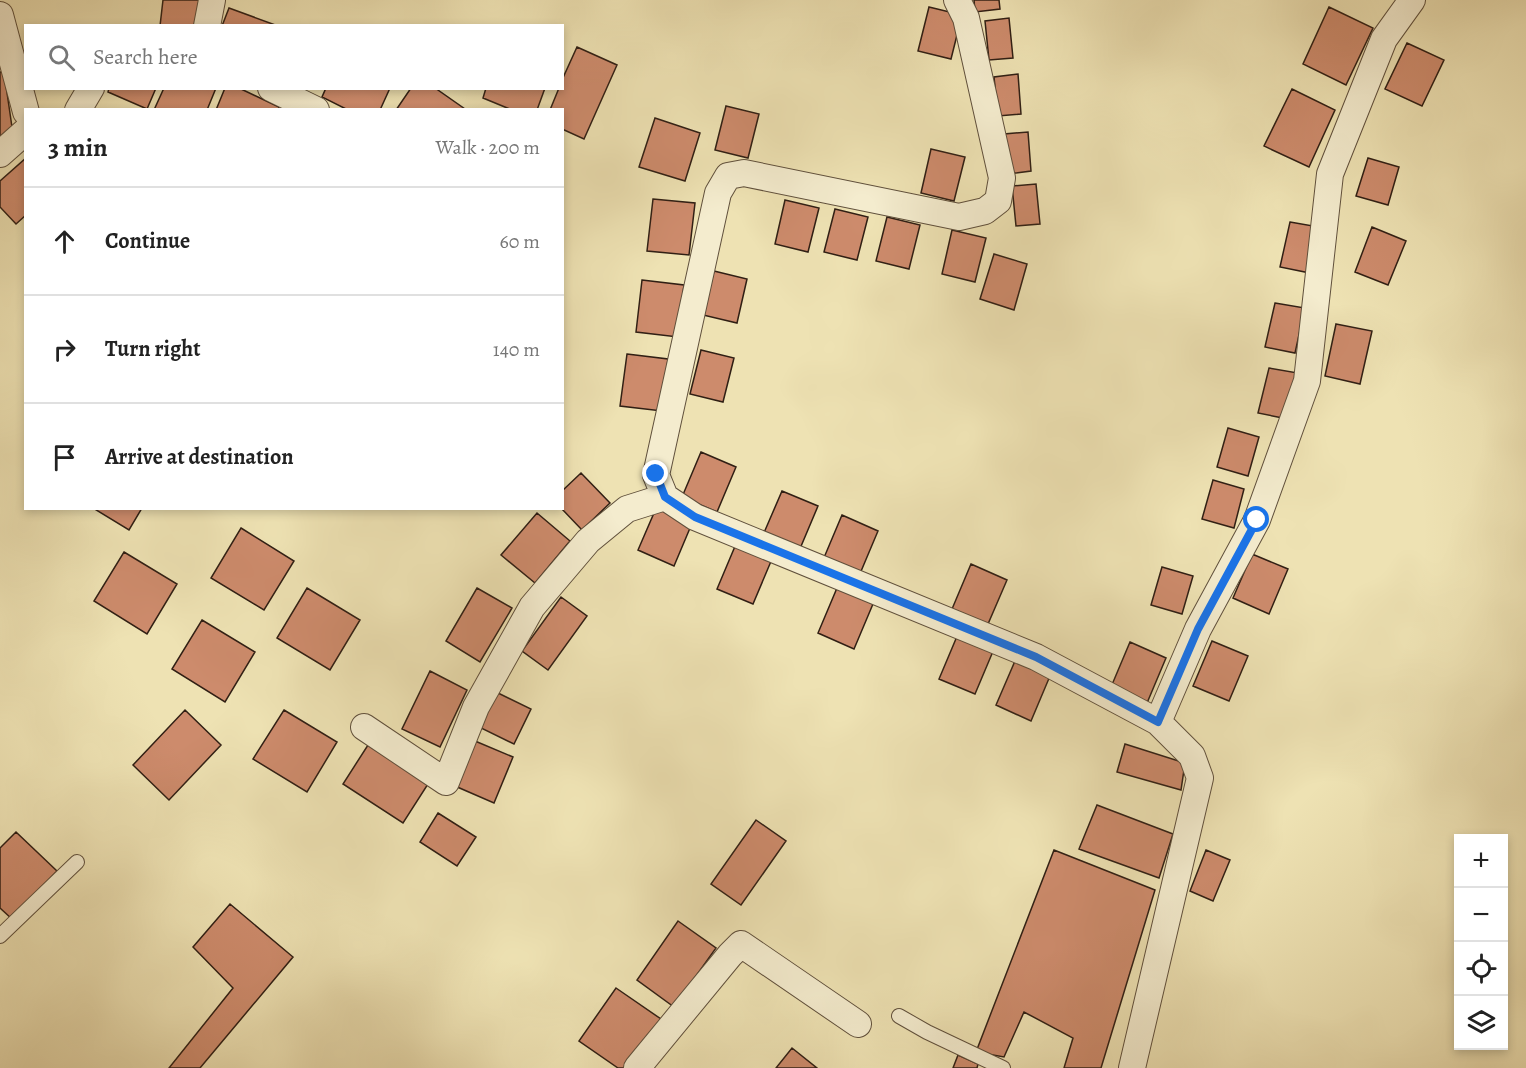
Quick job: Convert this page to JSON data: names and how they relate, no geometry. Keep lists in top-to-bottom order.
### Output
{
  "page": {
    "search": "Search here",
    "heading": ["3 min", "Walk · 200 m"],
    "list": [
      ["Continue", "60 m"],
      ["Turn right", "140 m"],
      "Arrive at destination"
    ],
    "map_buttons": ["+", "−"]
  }
}
